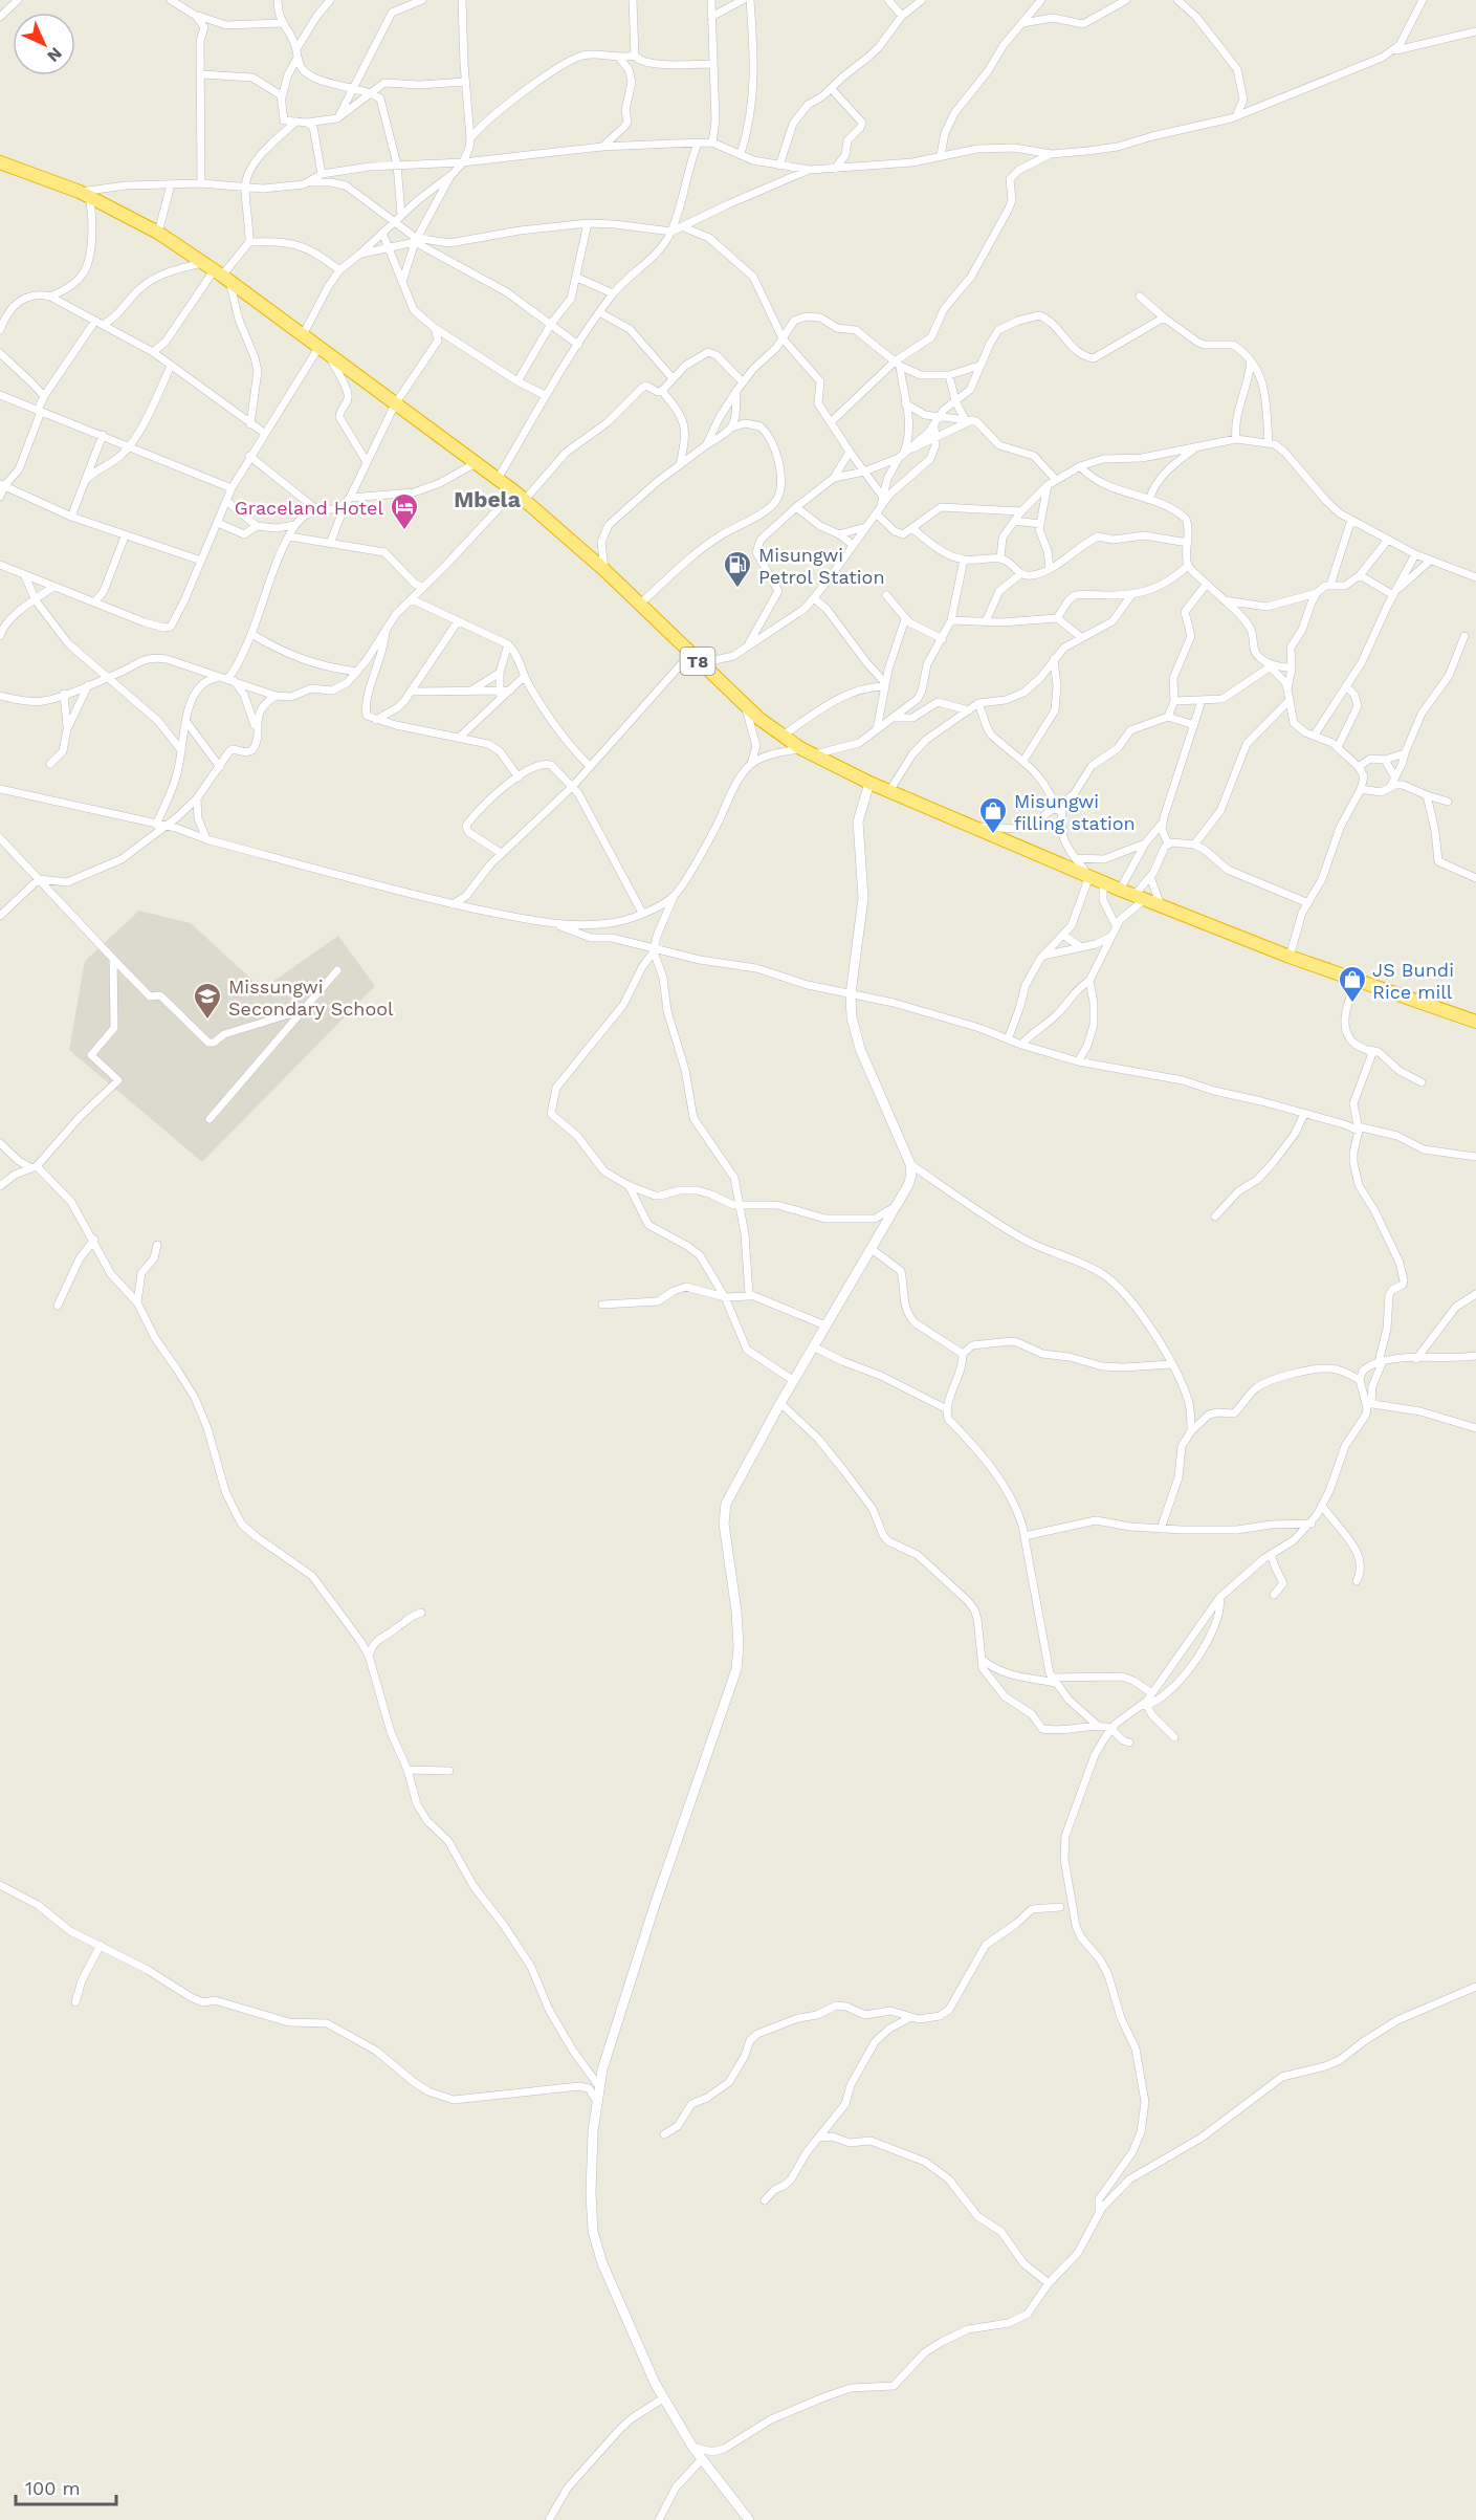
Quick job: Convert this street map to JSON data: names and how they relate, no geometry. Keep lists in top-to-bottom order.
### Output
{
  "streets": {
    "highway": ["T8"]
  },
  "districts": ["Mbela"],
  "places": {
    "hotel": ["Graceland Hotel"],
    "fuel station": ["Misungwi Petrol Station"],
    "shop": ["Misungwi filling station", "JS Bundi Rice mill"],
    "school or university": ["Missungwi Secondary School"]
  },
  "scale_bar": "100 m",
  "north": "bottom right"
}
